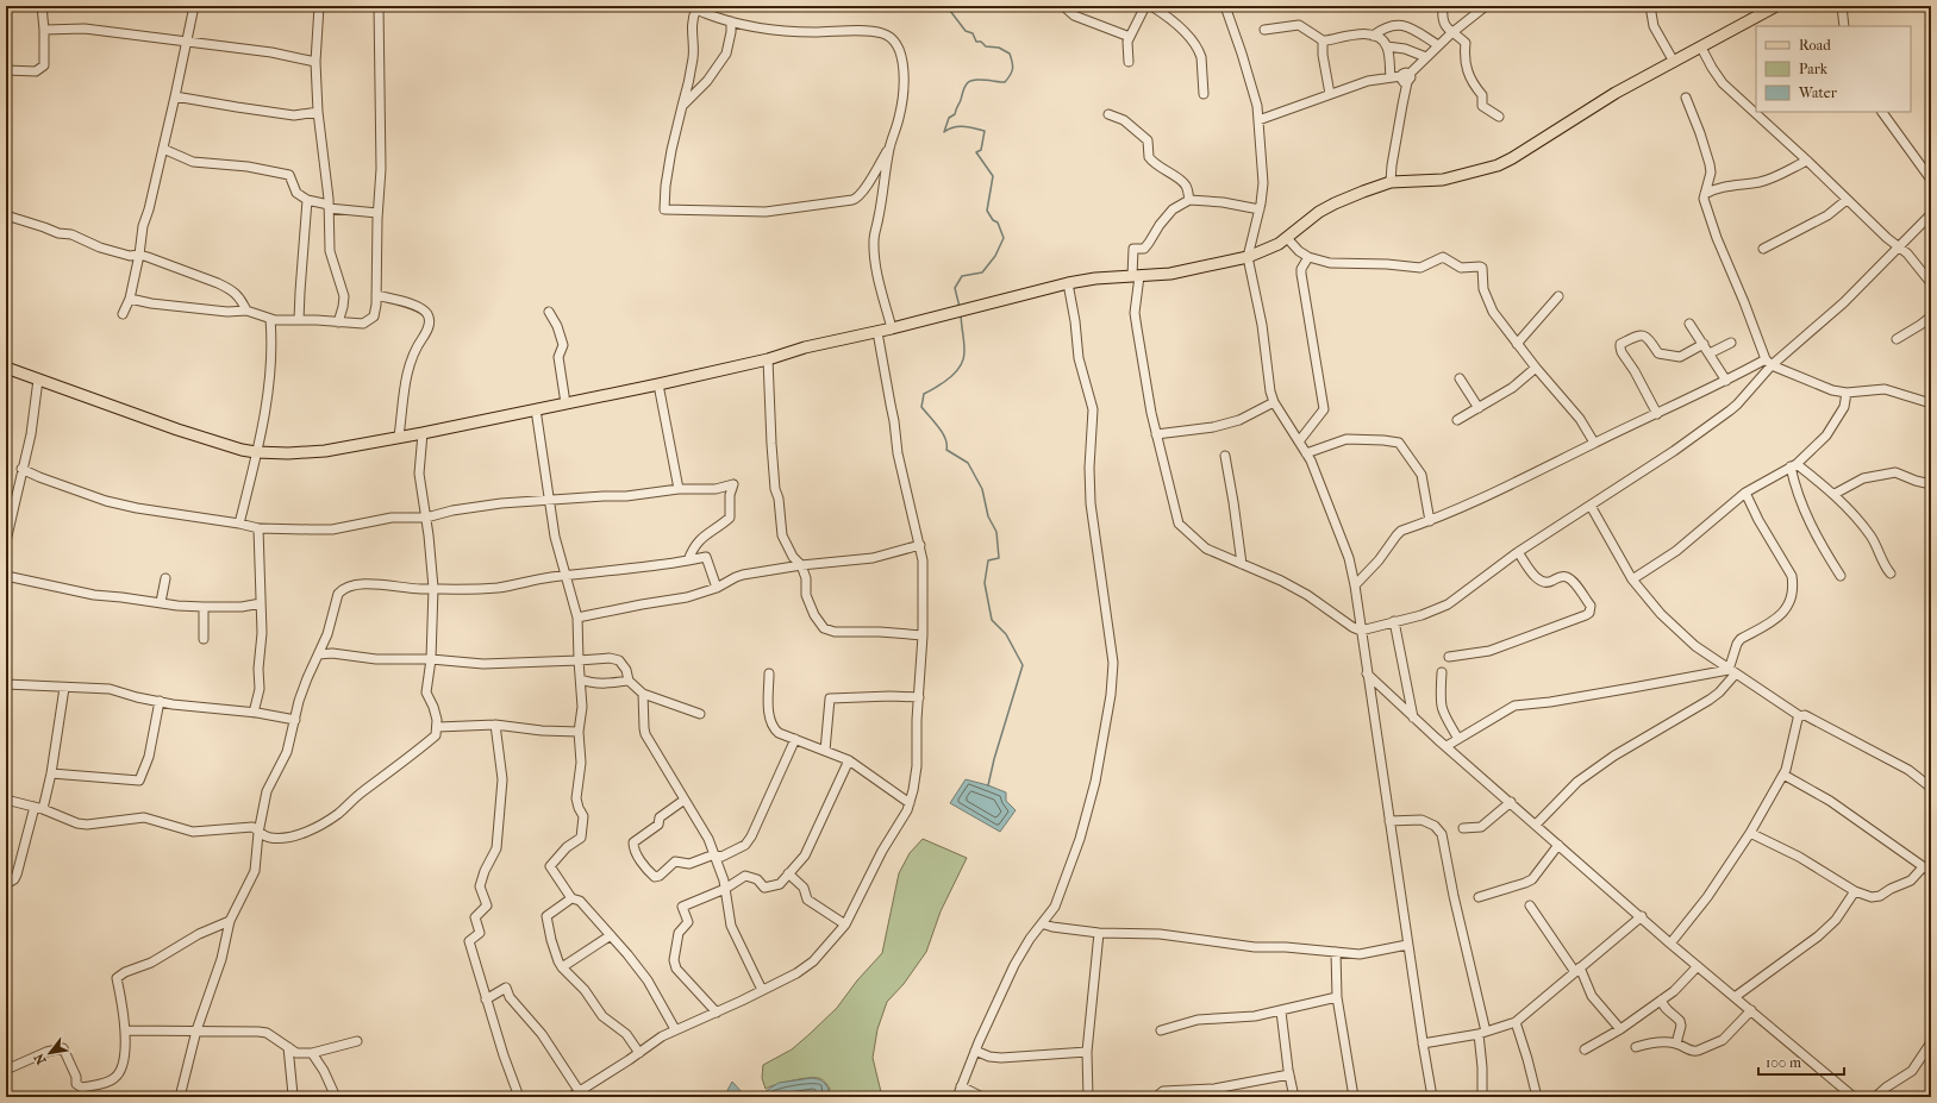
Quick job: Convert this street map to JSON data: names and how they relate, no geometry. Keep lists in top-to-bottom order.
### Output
{
  "legend": ["Road", "Park", "Water"],
  "scale_bar": "100 m",
  "north": "bottom left"
}
